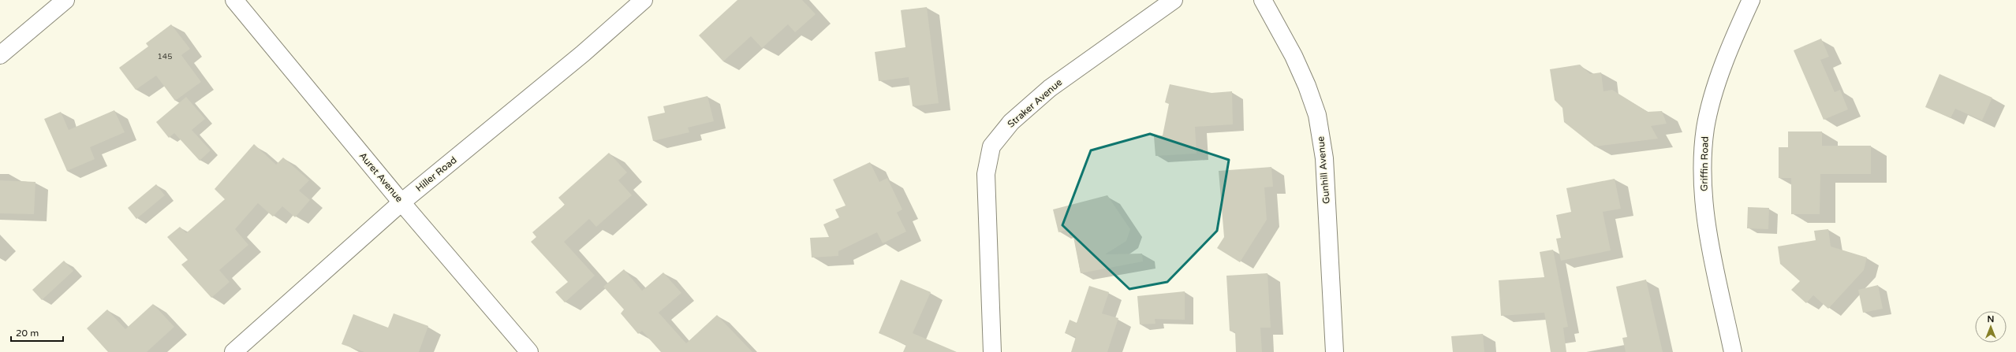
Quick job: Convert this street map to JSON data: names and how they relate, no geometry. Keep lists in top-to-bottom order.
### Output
{
  "streets": {
    "street": [
      "Straker Avenue",
      "Griffin Road",
      "Gunhill Avenue",
      "Hiller Road",
      "Auret Avenue"
    ]
  },
  "crossings": [
    ["Hiller Road", "Auret Avenue"]
  ],
  "house_numbers": ["145"],
  "scale_bar": "20 m",
  "north": "top"
}
